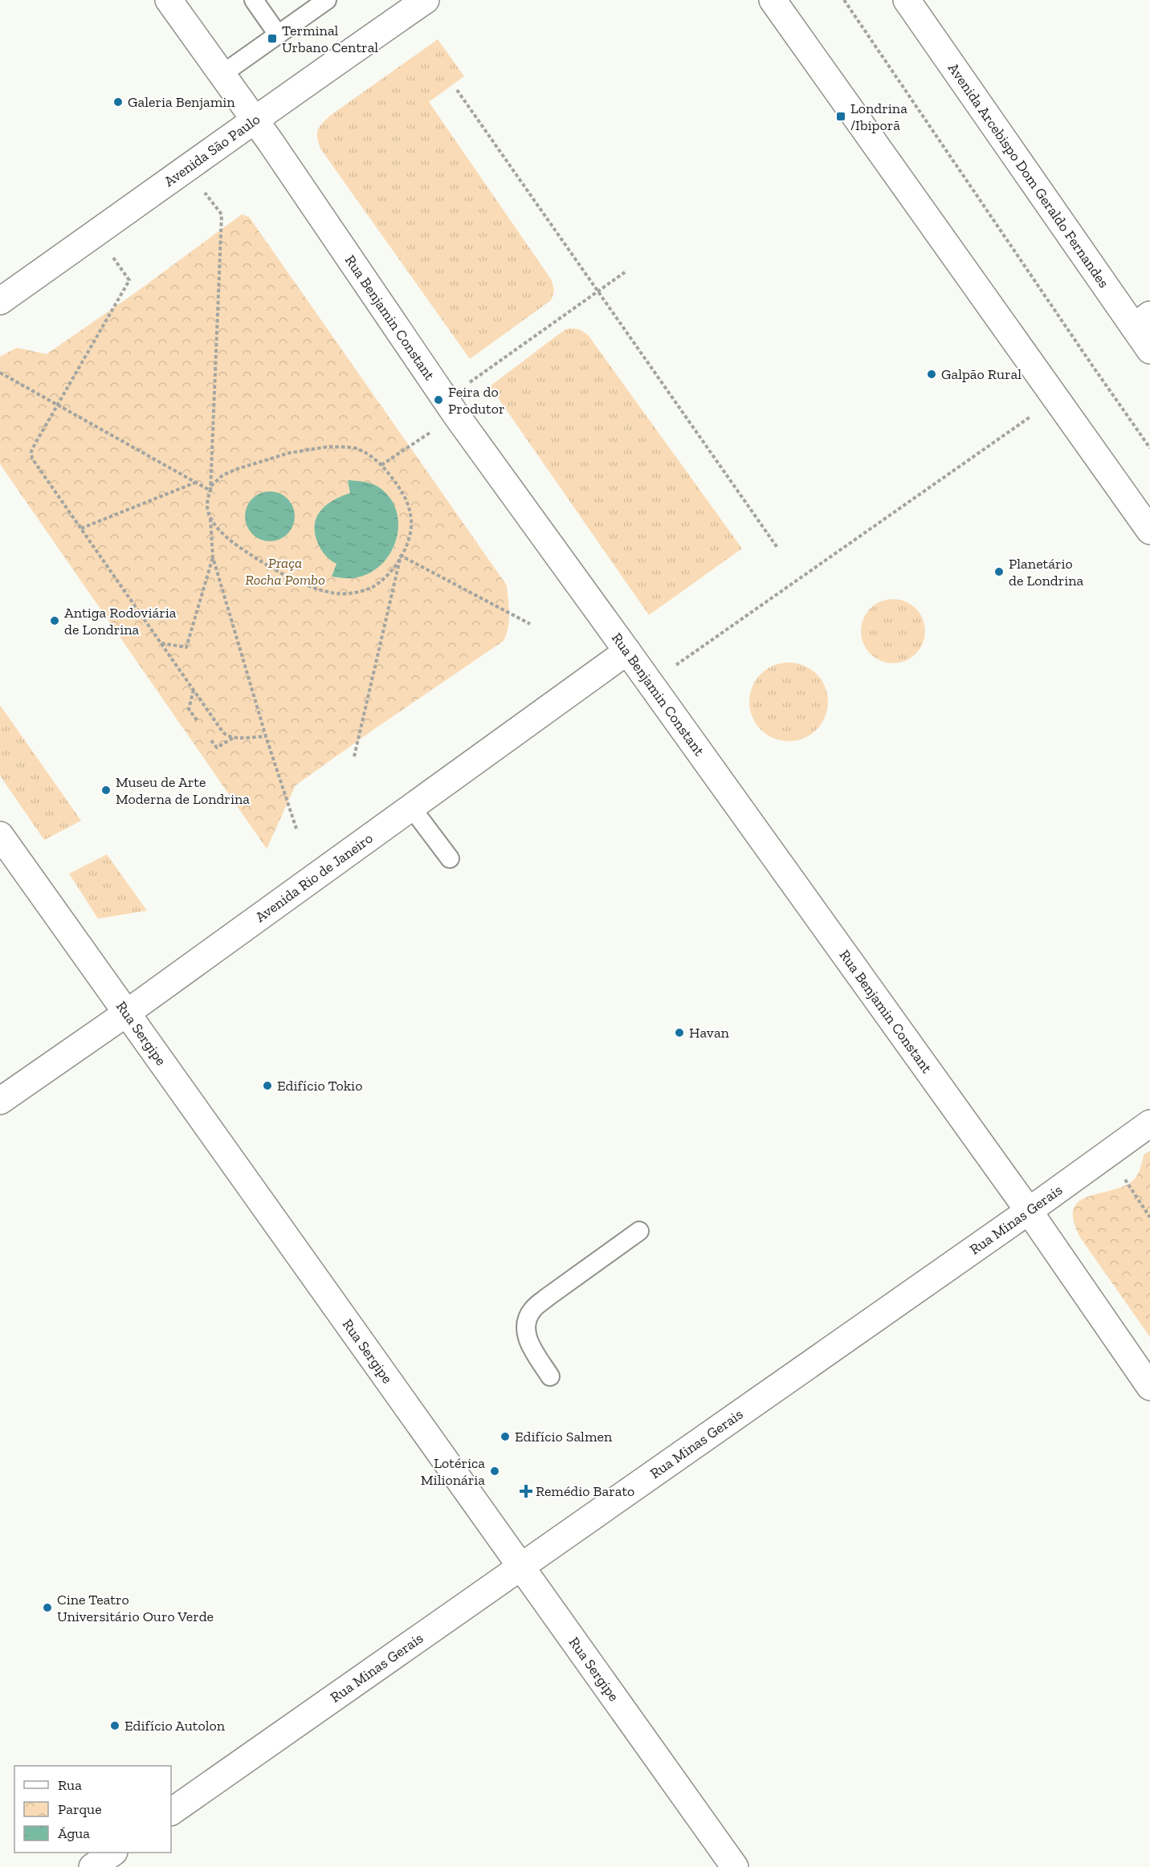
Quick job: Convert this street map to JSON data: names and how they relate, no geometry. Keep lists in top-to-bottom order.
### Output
{
  "streets": {
    "street": [
      "Avenida São Paulo",
      "Avenida Arcebispo Dom Geraldo Fernandes",
      "Rua Benjamin Constant",
      "Avenida Rio de Janeiro",
      "Rua Sergipe",
      "Rua Minas Gerais"
    ]
  },
  "crossings": [
    ["Avenida São Paulo", "Rua Benjamin Constant"],
    ["Rua Benjamin Constant", "Avenida Rio de Janeiro"],
    ["Rua Benjamin Constant", "Rua Minas Gerais"],
    ["Avenida Rio de Janeiro", "Rua Sergipe"],
    ["Rua Sergipe", "Rua Minas Gerais"]
  ],
  "parks": ["Praça Rocha Pombo"],
  "places": {
    "transit": ["Terminal Urbano Central", "Londrina /Ibiporã"],
    "other": [
      "Galeria Benjamin",
      "Galpão Rural",
      "Feira do Produtor",
      "Planetário de Londrina",
      "Antiga Rodoviária de Londrina",
      "Museu de Arte Moderna de Londrina",
      "Havan",
      "Edifício Tokio",
      "Edifício Salmen",
      "Lotérica Milionária",
      "Cine Teatro Universitário Ouro Verde",
      "Edifício Autolon"
    ],
    "health": ["Remédio Barato"]
  },
  "legend": ["Rua", "Parque", "Água"]
}
